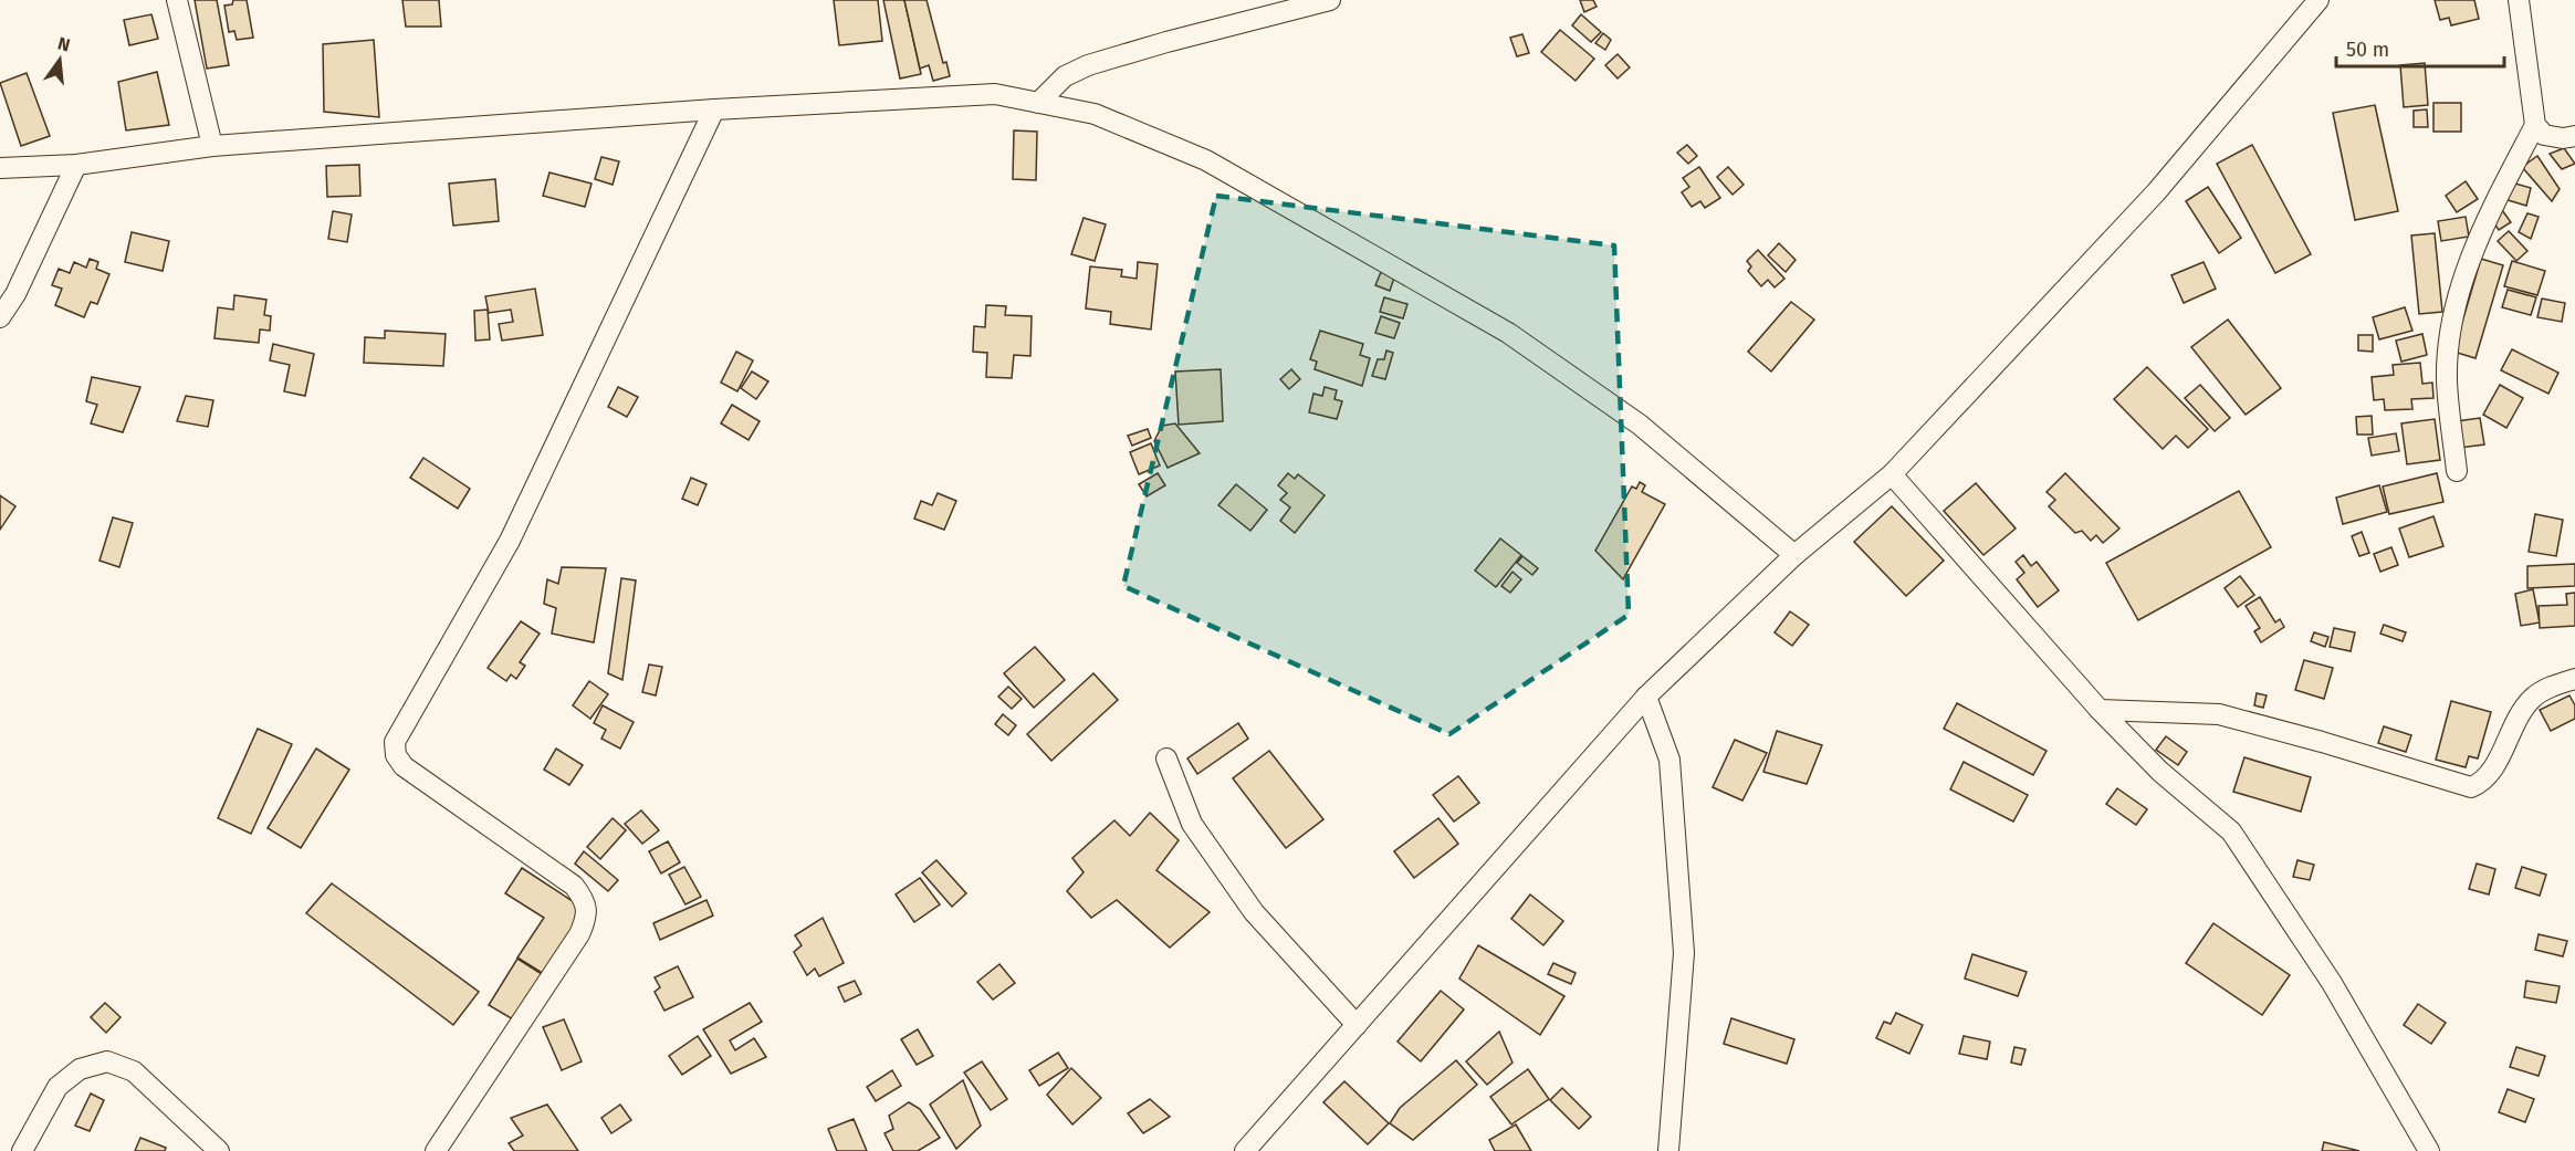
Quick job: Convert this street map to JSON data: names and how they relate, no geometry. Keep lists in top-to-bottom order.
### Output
{
  "scale_bar": "50 m",
  "north": "top"
}
